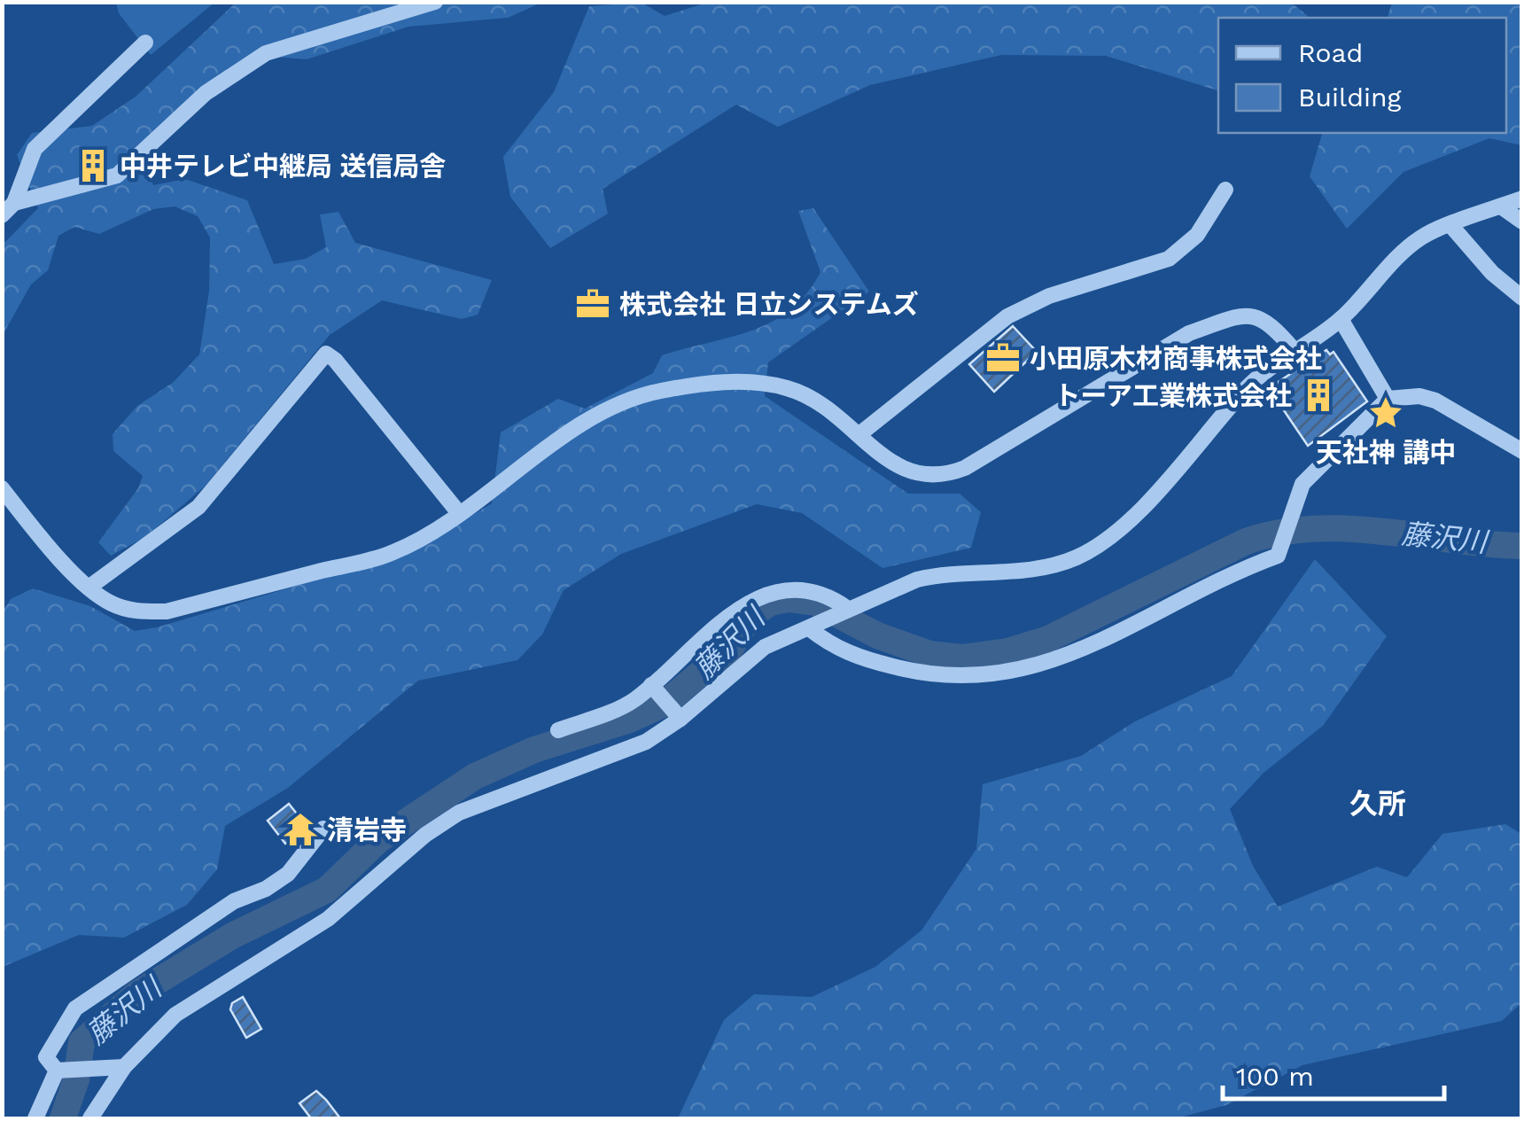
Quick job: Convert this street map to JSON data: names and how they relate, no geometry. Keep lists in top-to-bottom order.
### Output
{
  "districts": ["久所"],
  "water": ["藤沢川"],
  "places": {
    "building": ["中井テレビ中継局 送信局舎", "トーア工業株式会社"],
    "office": ["株式会社 日立システムズ", "小田原木材商事株式会社"],
    "place": ["天社神 講中"],
    "temple": ["清岩寺"]
  },
  "legend": ["Road", "Building"],
  "scale_bar": "100 m"
}
